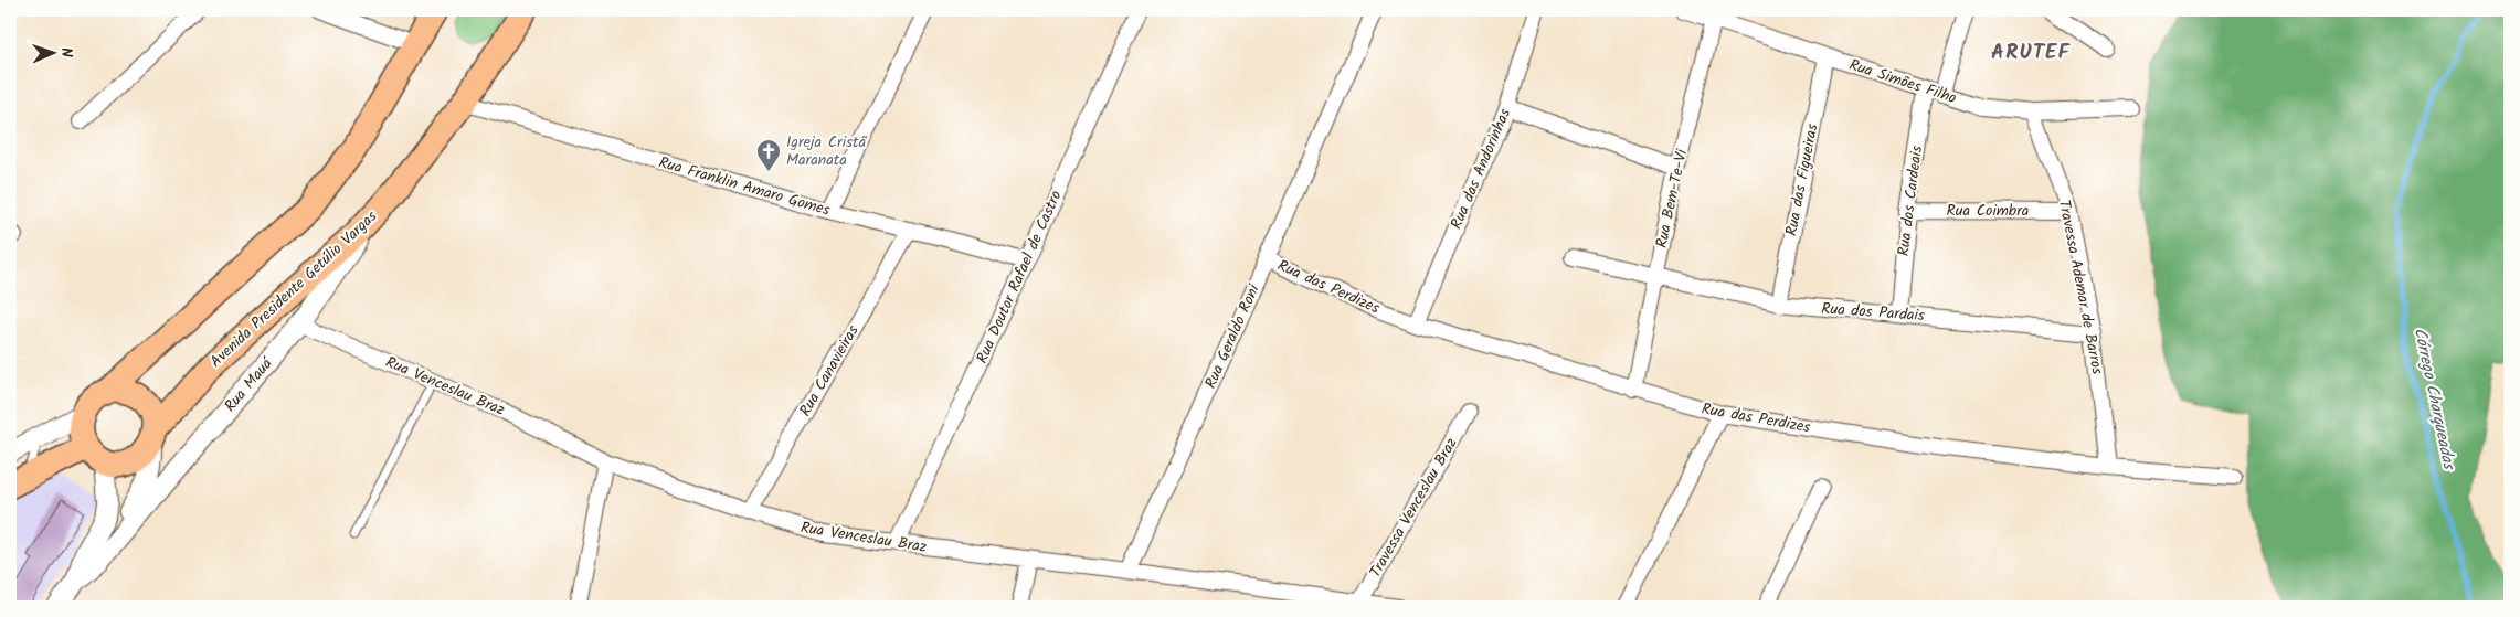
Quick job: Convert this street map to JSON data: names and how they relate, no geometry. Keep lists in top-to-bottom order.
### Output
{
  "streets": {
    "main road": ["Avenida Presidente Getúlio Vargas"],
    "street": [
      "Rua Simões Filho",
      "Rua das Andorinhas",
      "Rua das Figueiras",
      "Rua Franklin Amaro Gomes",
      "Rua Bem-Te-Vi",
      "Rua dos Cardeais",
      "Rua Coimbra",
      "Rua Doutor Rafael de Castro",
      "Rua das Perdizes",
      "Travessa Ademar de Barros",
      "Rua dos Pardais",
      "Rua Geraldo Roni",
      "Rua Canavieiras",
      "Rua Mauá",
      "Rua Venceslau Braz",
      "Travessa Venceslau Braz"
    ]
  },
  "crossings": [
    ["Rua Simões Filho", "Rua das Figueiras"],
    ["Rua Simões Filho", "Rua Bem-Te-Vi"],
    ["Rua Simões Filho", "Rua dos Cardeais"],
    ["Rua Simões Filho", "Travessa Ademar de Barros"],
    ["Rua das Andorinhas", "Rua das Perdizes"],
    ["Rua das Figueiras", "Rua dos Pardais"],
    ["Rua Franklin Amaro Gomes", "Rua Doutor Rafael de Castro"],
    ["Rua Franklin Amaro Gomes", "Avenida Presidente Getúlio Vargas"],
    ["Rua Franklin Amaro Gomes", "Rua Canavieiras"],
    ["Rua Bem-Te-Vi", "Rua das Perdizes"],
    ["Rua Bem-Te-Vi", "Rua dos Pardais"],
    ["Rua dos Cardeais", "Rua Coimbra"],
    ["Rua dos Cardeais", "Rua dos Pardais"],
    ["Rua Coimbra", "Travessa Ademar de Barros"],
    ["Rua Doutor Rafael de Castro", "Rua Venceslau Braz"],
    ["Rua das Perdizes", "Travessa Ademar de Barros"],
    ["Rua das Perdizes", "Rua Geraldo Roni"],
    ["Travessa Ademar de Barros", "Rua dos Pardais"],
    ["Avenida Presidente Getúlio Vargas", "Rua Mauá"],
    ["Rua Geraldo Roni", "Rua Venceslau Braz"],
    ["Rua Canavieiras", "Rua Venceslau Braz"],
    ["Rua Mauá", "Rua Venceslau Braz"],
    ["Rua Venceslau Braz", "Travessa Venceslau Braz"]
  ],
  "districts": ["ARUTEF"],
  "water": ["Córrego Charqueadas"],
  "places": {
    "church": ["Igreja Cristã Maranata"]
  },
  "north": "right"
}
